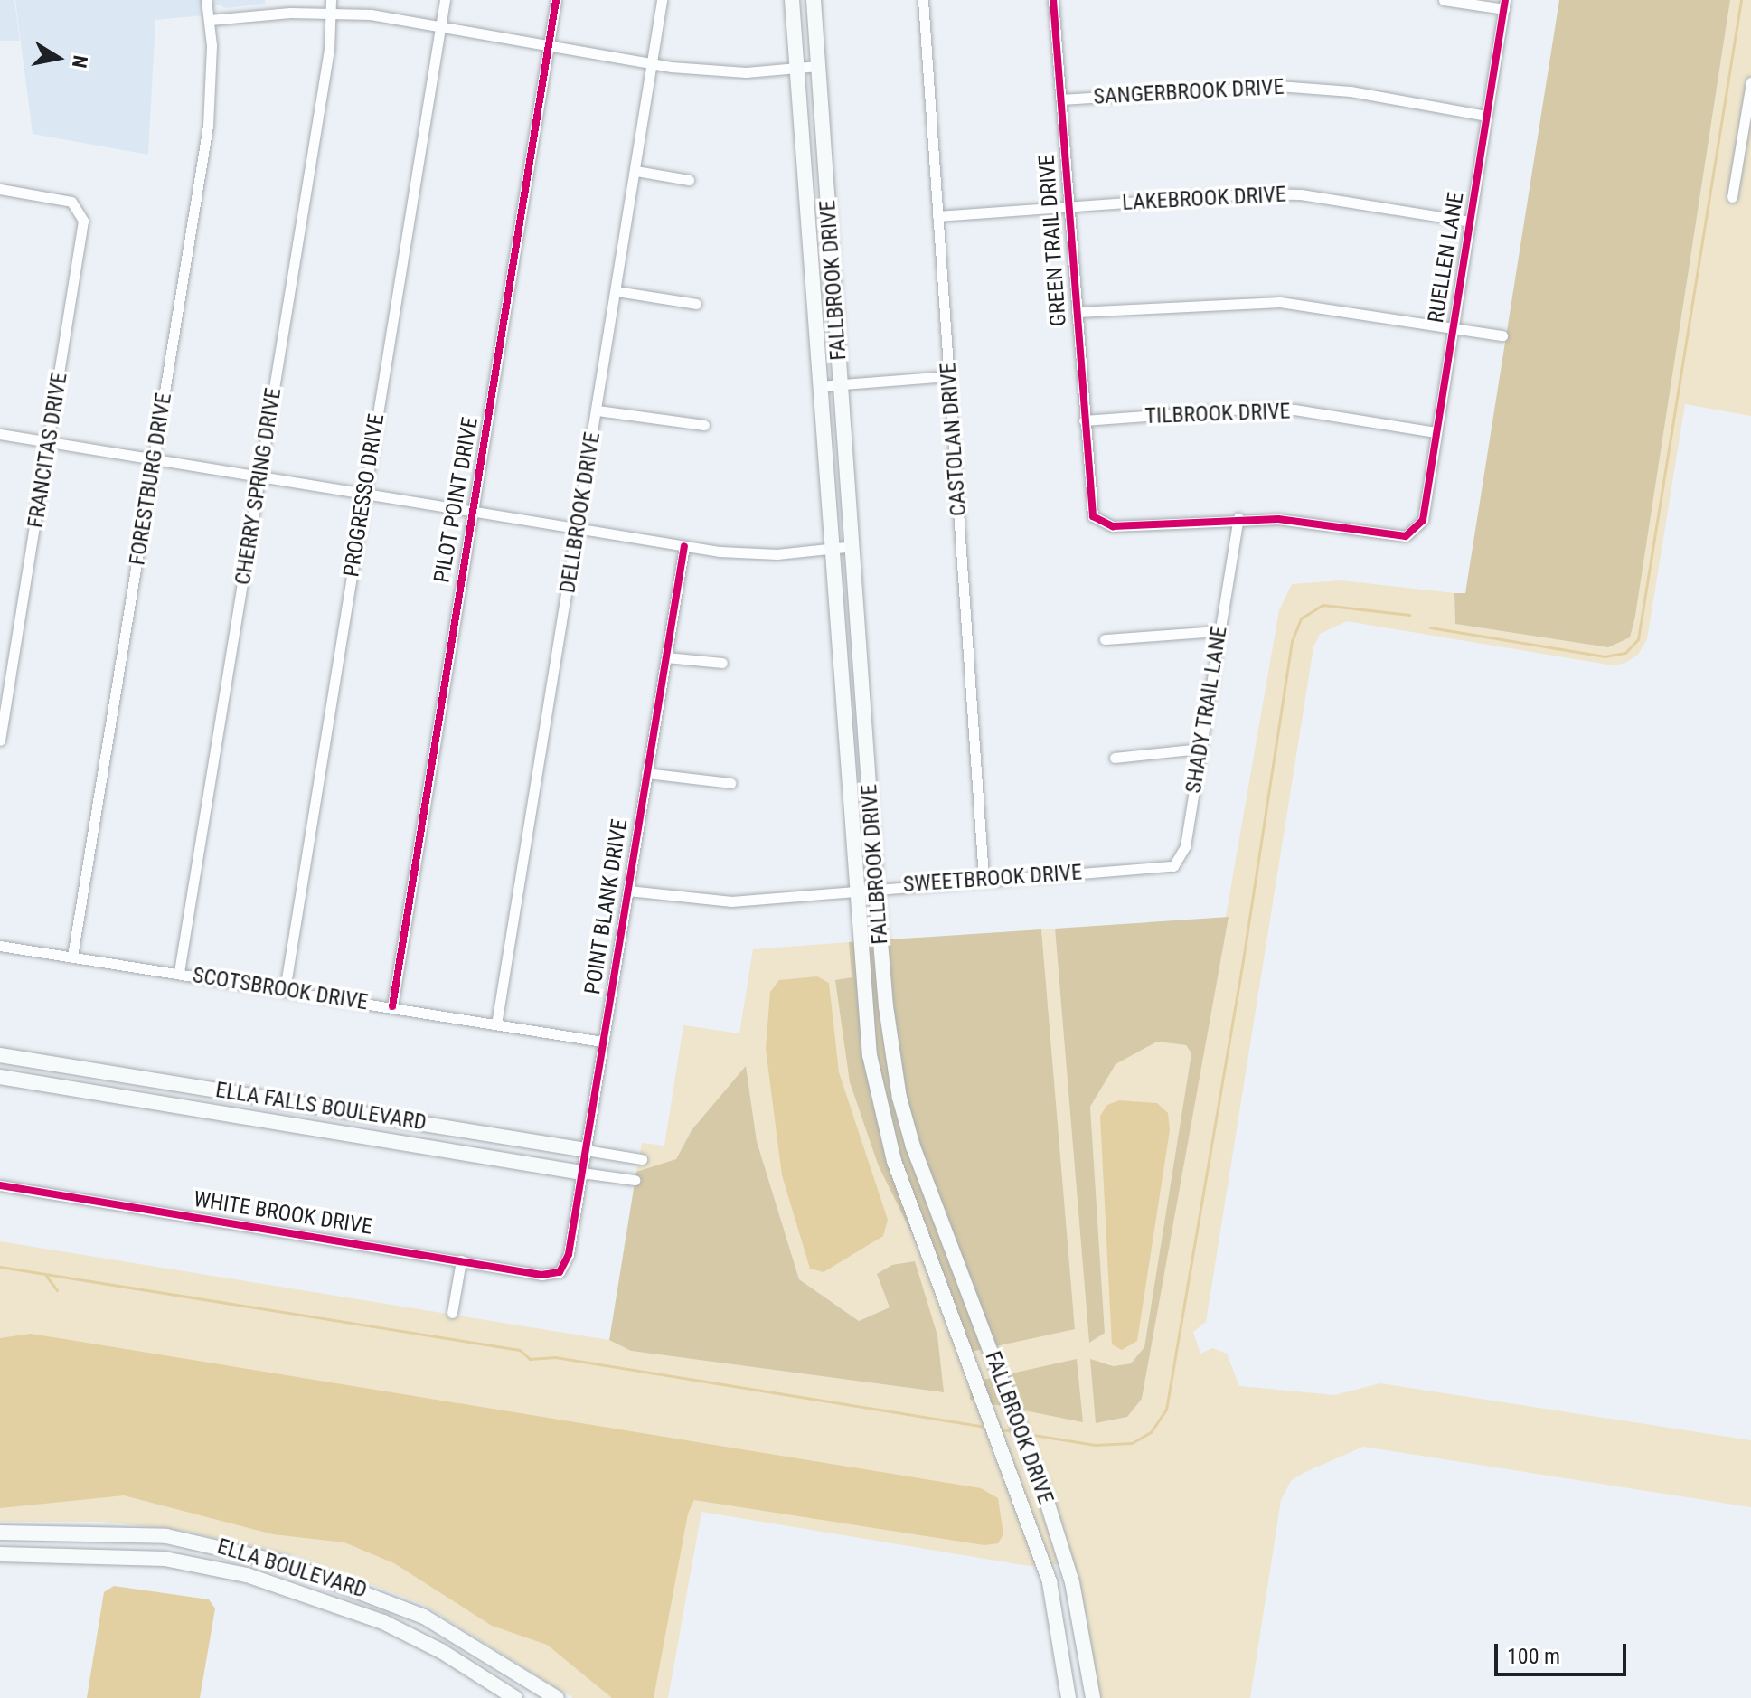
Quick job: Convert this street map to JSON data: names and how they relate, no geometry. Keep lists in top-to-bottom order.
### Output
{
  "streets": {
    "main road": ["FALLBROOK DRIVE", "ELLA FALLS BOULEVARD", "ELLA BOULEVARD"],
    "street": [
      "SANGERBROOK DRIVE",
      "LAKEBROOK DRIVE",
      "GREEN TRAIL DRIVE",
      "RUELLEN LANE",
      "TILBROOK DRIVE",
      "CASTOLAN DRIVE",
      "FRANCITAS DRIVE",
      "FORESTBURG DRIVE",
      "CHERRY SPRING DRIVE",
      "PROGRESSO DRIVE",
      "PILOT POINT DRIVE",
      "DELLBROOK DRIVE",
      "SHADY TRAIL LANE",
      "SWEETBROOK DRIVE",
      "POINT BLANK DRIVE",
      "SCOTSBROOK DRIVE",
      "WHITE BROOK DRIVE"
    ]
  },
  "crossings": [
    ["SANGERBROOK DRIVE", "GREEN TRAIL DRIVE"],
    ["SANGERBROOK DRIVE", "RUELLEN LANE"],
    ["LAKEBROOK DRIVE", "GREEN TRAIL DRIVE"],
    ["LAKEBROOK DRIVE", "RUELLEN LANE"],
    ["LAKEBROOK DRIVE", "CASTOLAN DRIVE"],
    ["GREEN TRAIL DRIVE", "RUELLEN LANE"],
    ["GREEN TRAIL DRIVE", "TILBROOK DRIVE"],
    ["GREEN TRAIL DRIVE", "SHADY TRAIL LANE"],
    ["RUELLEN LANE", "TILBROOK DRIVE"],
    ["RUELLEN LANE", "SHADY TRAIL LANE"],
    ["FALLBROOK DRIVE", "SWEETBROOK DRIVE"],
    ["CASTOLAN DRIVE", "SWEETBROOK DRIVE"],
    ["FORESTBURG DRIVE", "SCOTSBROOK DRIVE"],
    ["CHERRY SPRING DRIVE", "SCOTSBROOK DRIVE"],
    ["PROGRESSO DRIVE", "SCOTSBROOK DRIVE"],
    ["PILOT POINT DRIVE", "SCOTSBROOK DRIVE"],
    ["DELLBROOK DRIVE", "SCOTSBROOK DRIVE"],
    ["SHADY TRAIL LANE", "SWEETBROOK DRIVE"],
    ["SWEETBROOK DRIVE", "POINT BLANK DRIVE"],
    ["POINT BLANK DRIVE", "SCOTSBROOK DRIVE"],
    ["POINT BLANK DRIVE", "ELLA FALLS BOULEVARD"],
    ["POINT BLANK DRIVE", "WHITE BROOK DRIVE"]
  ],
  "scale_bar": "100 m",
  "north": "right"
}
